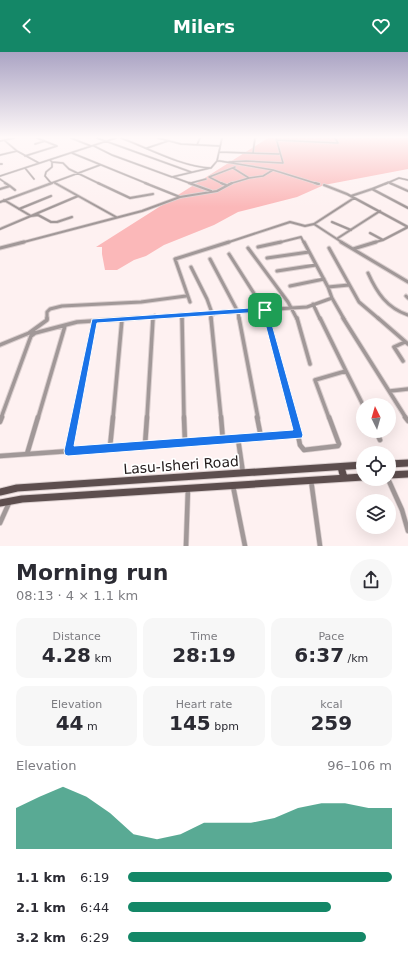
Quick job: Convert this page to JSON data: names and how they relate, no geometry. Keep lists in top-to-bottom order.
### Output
{
  "streets": {
    "main road": ["Lasu-Isheri Road"]
  },
  "north": "top",
  "page": {
    "header": "Milers",
    "heading": ["Morning run", "08:13 · 4 × 1.1 km"],
    "stats": [
      ["Distance", "4.28 km"],
      ["Time", "28:19"],
      ["Pace", "6:37 /km"],
      ["Elevation", "44 m"],
      ["Heart rate", "145 bpm"],
      ["kcal", "259"]
    ],
    "chart": ["Elevation", "96–106 m"],
    "list": [
      {
        "name": "1.1 km",
        "note": "6:19"
      },
      {
        "name": "2.1 km",
        "note": "6:44"
      },
      {
        "name": "3.2 km",
        "note": "6:29"
      }
    ]
  }
}
